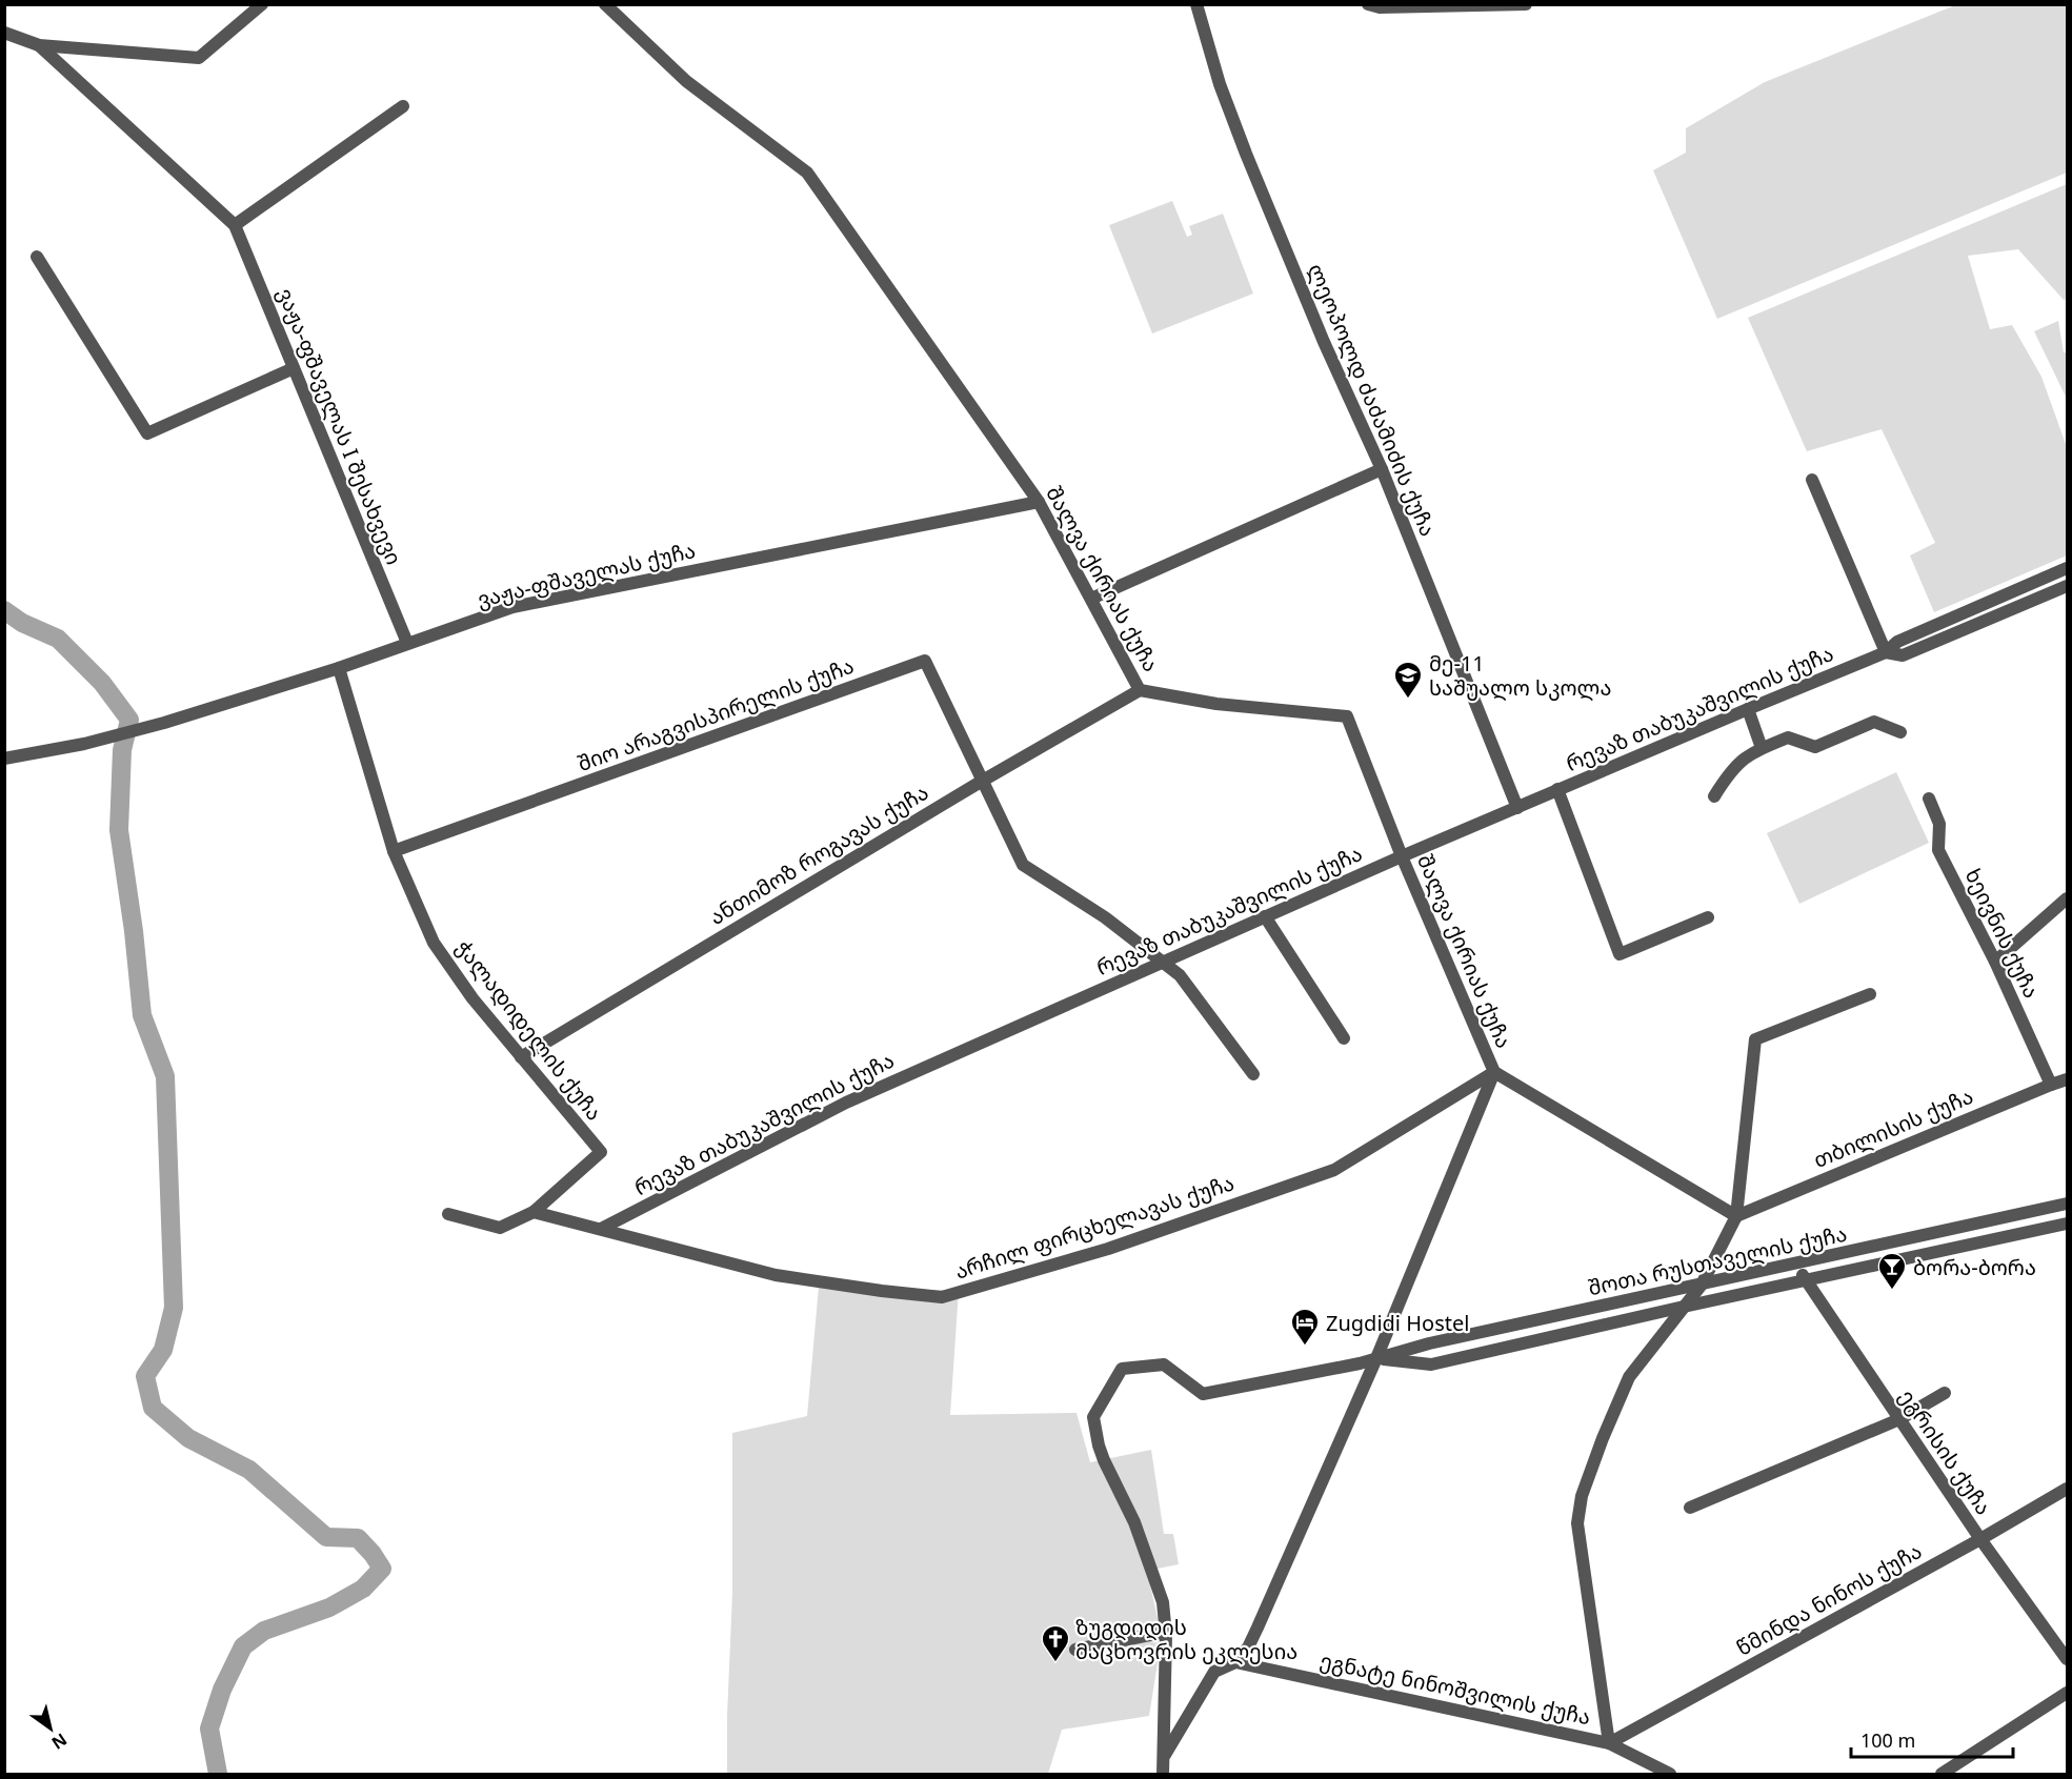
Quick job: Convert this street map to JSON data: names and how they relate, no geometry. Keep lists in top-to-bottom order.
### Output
{
  "streets": {
    "street": [
      "ლეოპოლდ ძაძამიძის ქუჩა",
      "ვაჟა-ფშაველას I შესახვევი",
      "ვაჟა-ფშაველას ქუჩა",
      "შალვა ქირიას ქუჩა",
      "რევაზ თაბუკაშვილის ქუჩა",
      "შიო არაგვისპირელის ქუჩა",
      "ანთიმოზ როგავას ქუჩა",
      "ხეივნის ქუჩა",
      "ჭალადიდელის ქუჩა",
      "თბილისის ქუჩა",
      "არჩილ ფირცხელავას ქუჩა",
      "შოთა რუსთაველის ქუჩა",
      "ეგრისის ქუჩა",
      "წმინდა ნინოს ქუჩა",
      "ეგნატე ნინოშვილის ქუჩა"
    ]
  },
  "crossings": [
    ["ლეოპოლდ ძაძამიძის ქუჩა", "რევაზ თაბუკაშვილის ქუჩა"],
    ["ვაჟა-ფშაველას I შესახვევი", "ვაჟა-ფშაველას ქუჩა"],
    ["ვაჟა-ფშაველას ქუჩა", "შალვა ქირიას ქუჩა"],
    ["ვაჟა-ფშაველას ქუჩა", "ჭალადიდელის ქუჩა"],
    ["შალვა ქირიას ქუჩა", "რევაზ თაბუკაშვილის ქუჩა"],
    ["შალვა ქირიას ქუჩა", "ანთიმოზ როგავას ქუჩა"],
    ["შალვა ქირიას ქუჩა", "თბილისის ქუჩა"],
    ["შალვა ქირიას ქუჩა", "არჩილ ფირცხელავას ქუჩა"],
    ["რევაზ თაბუკაშვილის ქუჩა", "არჩილ ფირცხელავას ქუჩა"],
    ["შიო არაგვისპირელის ქუჩა", "ანთიმოზ როგავას ქუჩა"],
    ["შიო არაგვისპირელის ქუჩა", "ჭალადიდელის ქუჩა"],
    ["ანთიმოზ როგავას ქუჩა", "ჭალადიდელის ქუჩა"],
    ["ხეივნის ქუჩა", "თბილისის ქუჩა"],
    ["ჭალადიდელის ქუჩა", "არჩილ ფირცხელავას ქუჩა"],
    ["შოთა რუსთაველის ქუჩა", "ეგრისის ქუჩა"],
    ["ეგრისის ქუჩა", "წმინდა ნინოს ქუჩა"],
    ["წმინდა ნინოს ქუჩა", "ეგნატე ნინოშვილის ქუჩა"]
  ],
  "places": {
    "school or university": ["მე-11 საშუალო სკოლა"],
    "bar": ["ბორა-ბორა"],
    "hotel": ["Zugdidi Hostel"],
    "church": ["ზუგდიდის მაცხოვრის ეკლესია"]
  },
  "scale_bar": "100 m",
  "north": "bottom right"
}
